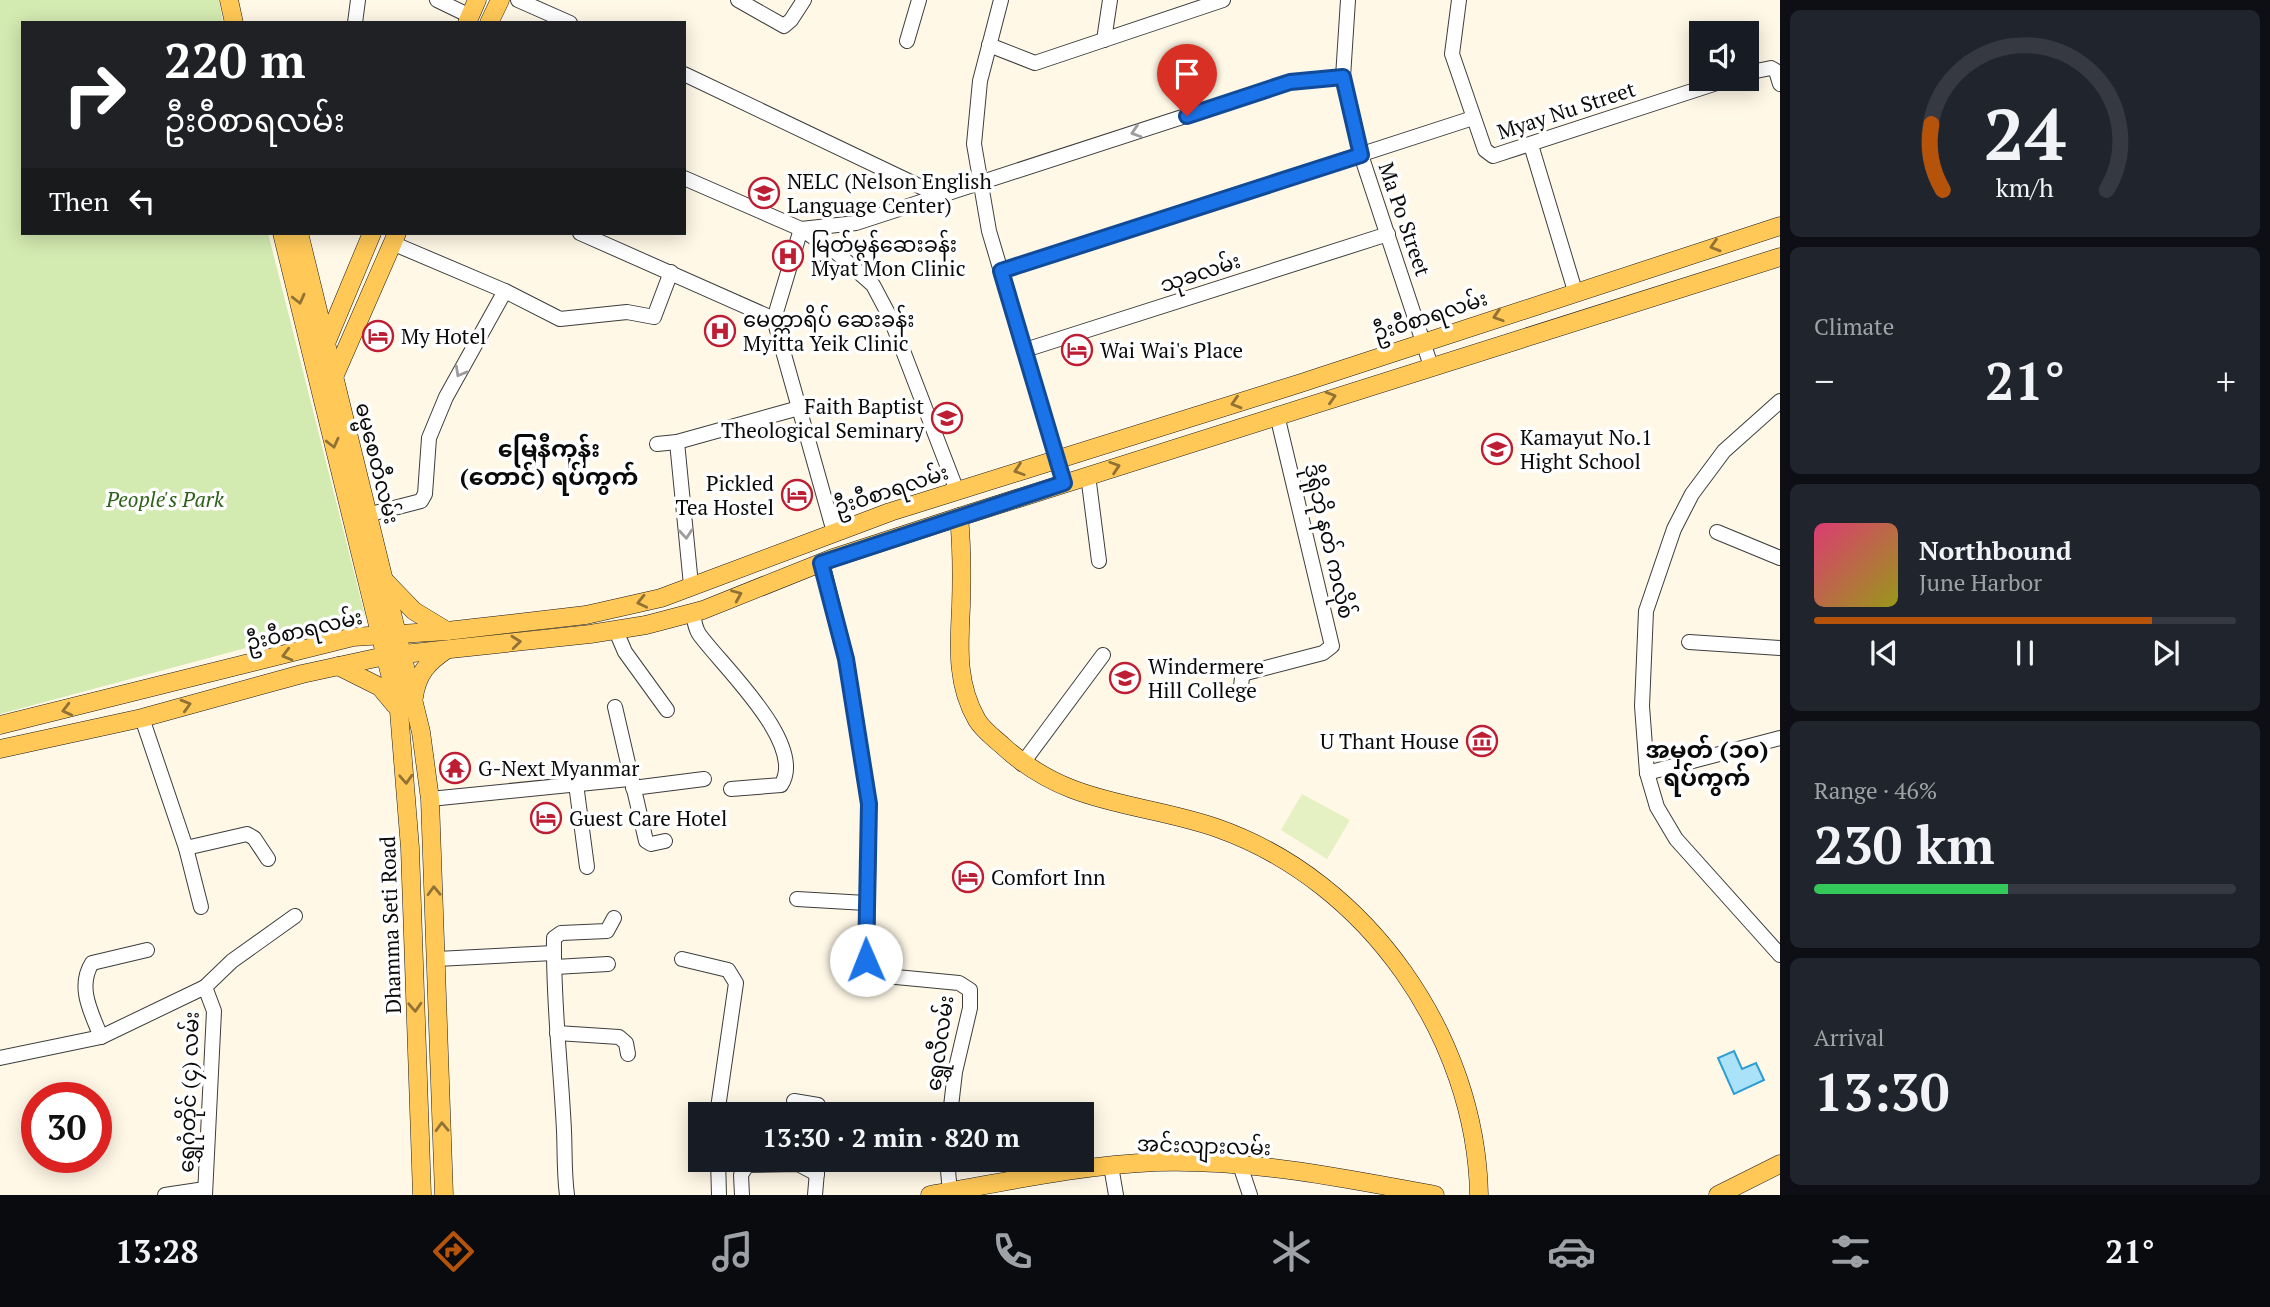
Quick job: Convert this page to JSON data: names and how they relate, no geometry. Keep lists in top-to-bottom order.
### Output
{
  "streets": {
    "main road": [
      "ဦးဝီစာရလမ်း",
      "ဓမ္မစေတီလမ်း",
      "Dhamma Seti Road",
      "အင်းလျားလမ်း"
    ],
    "street": [
      "Myay Nu Street",
      "Ma Po Street",
      "သုခလမ်း",
      "ဒိုရိုဘို နတ် ကလိုစ်",
      "ရွှေလီလမ်း",
      "ရွှေဂုံတိုင် (၄) လမ်း"
    ]
  },
  "crossings": [
    ["Ma Po Street", "သုခလမ်း"],
    ["Ma Po Street", "ဦးဝီစာရလမ်း"],
    ["ဦးဝီစာရလမ်း", "ဓမ္မစေတီလမ်း"],
    ["ဦးဝီစာရလမ်း", "ဒိုရိုဘို နတ် ကလိုစ်"],
    ["ဦးဝီစာရလမ်း", "ရွှေလီလမ်း"],
    ["ဓမ္မစေတီလမ်း", "Dhamma Seti Road"]
  ],
  "districts": ["မြေနီကုန်း (တောင်) ရပ်ကွက်", "အမှတ် (၁၀) ရပ်ကွက်"],
  "parks": ["People's Park"],
  "places": {
    "school or university": [
      "NELC (Nelson English Language Center)",
      "Faith Baptist Theological Seminary",
      "Kamayut No.1 Hight School",
      "Windermere Hill College"
    ],
    "hospital": ["မြတ်မွန်ဆေးခန်း Myat Mon Clinic", "မေတ္တာရိပ် ဆေးခန်း Myitta Yeik Clinic"],
    "hotel": [
      "My Hotel",
      "Wai Wai's Place",
      "Pickled Tea Hostel",
      "Guest Care Hotel",
      "Comfort Inn"
    ],
    "museum": ["U Thant House"],
    "temple": ["G-Next Myanmar"]
  },
  "page": {
    "turn": ["220 m", "ဦးဝီစာရလမ်း"],
    "then": "Then",
    "tile": [
      "Climate",
      ["Range · 46%", "230 km"],
      ["Arrival", "13:30"]
    ],
    "heat": ["−", "21°", "+"],
    "song": ["Northbound", "June Harbor"],
    "limit": "30",
    "trip": "13:30 · 2 min · 820 m",
    "tabs": ["13:28", "21°"],
    "gauge": ["24", "km/h"]
  }
}
